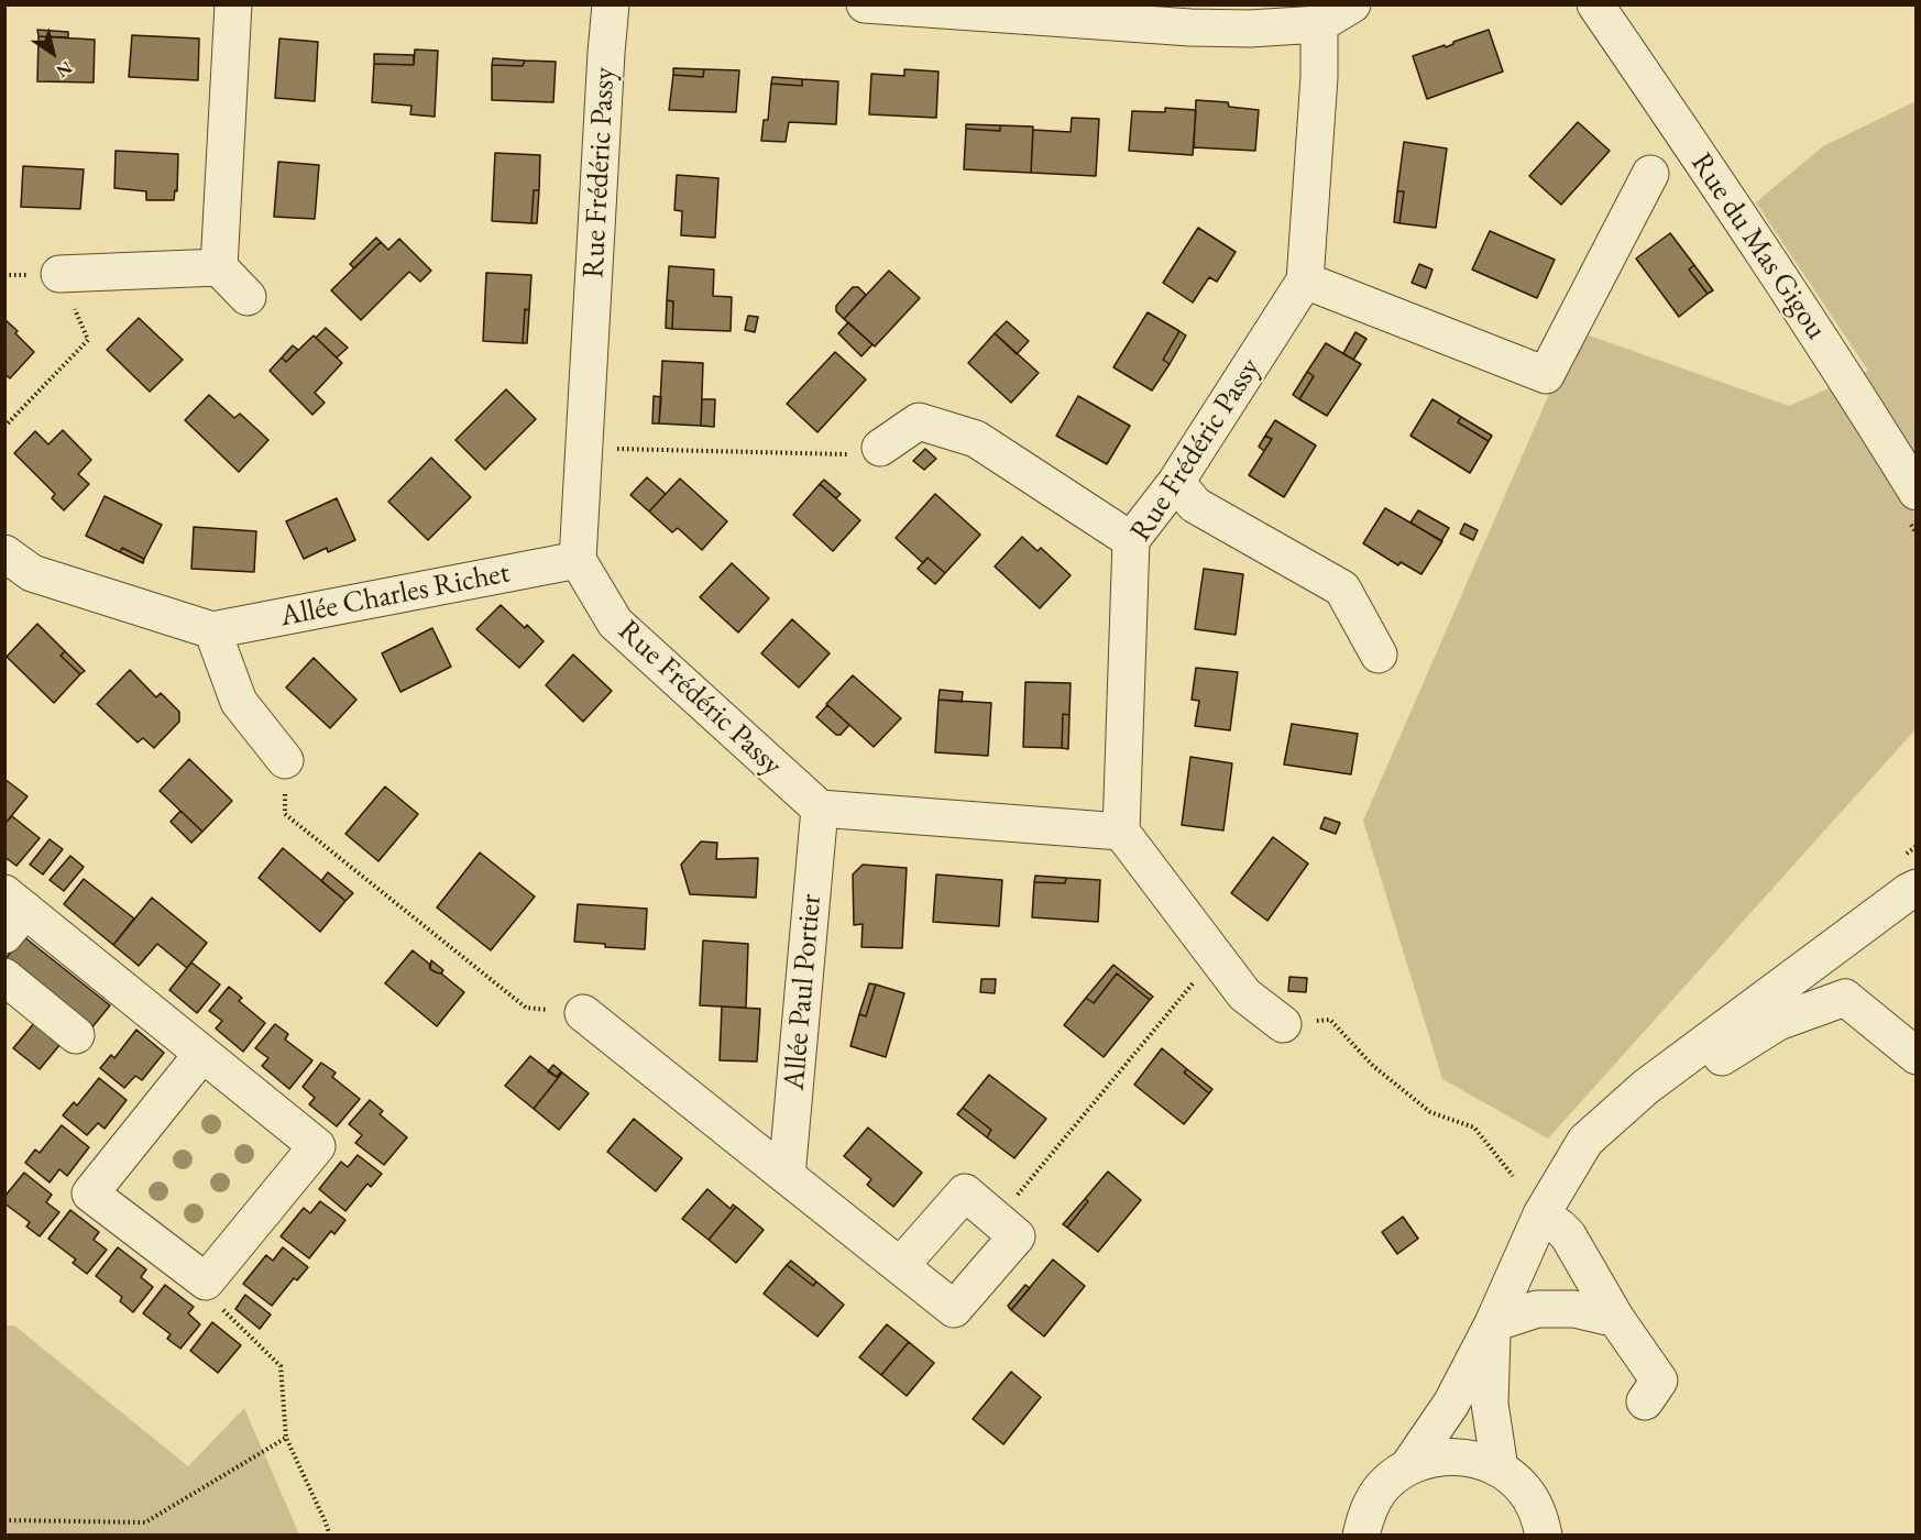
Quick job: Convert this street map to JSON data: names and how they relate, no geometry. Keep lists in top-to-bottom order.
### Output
{
  "streets": {
    "street": [
      "Rue Frédéric Passy",
      "Rue du Mas Gigou",
      "Allée Charles Richet",
      "Allée Paul Portier"
    ]
  },
  "crossings": [
    ["Rue Frédéric Passy", "Allée Charles Richet"],
    ["Rue Frédéric Passy", "Allée Paul Portier"]
  ],
  "north": "bottom right"
}
